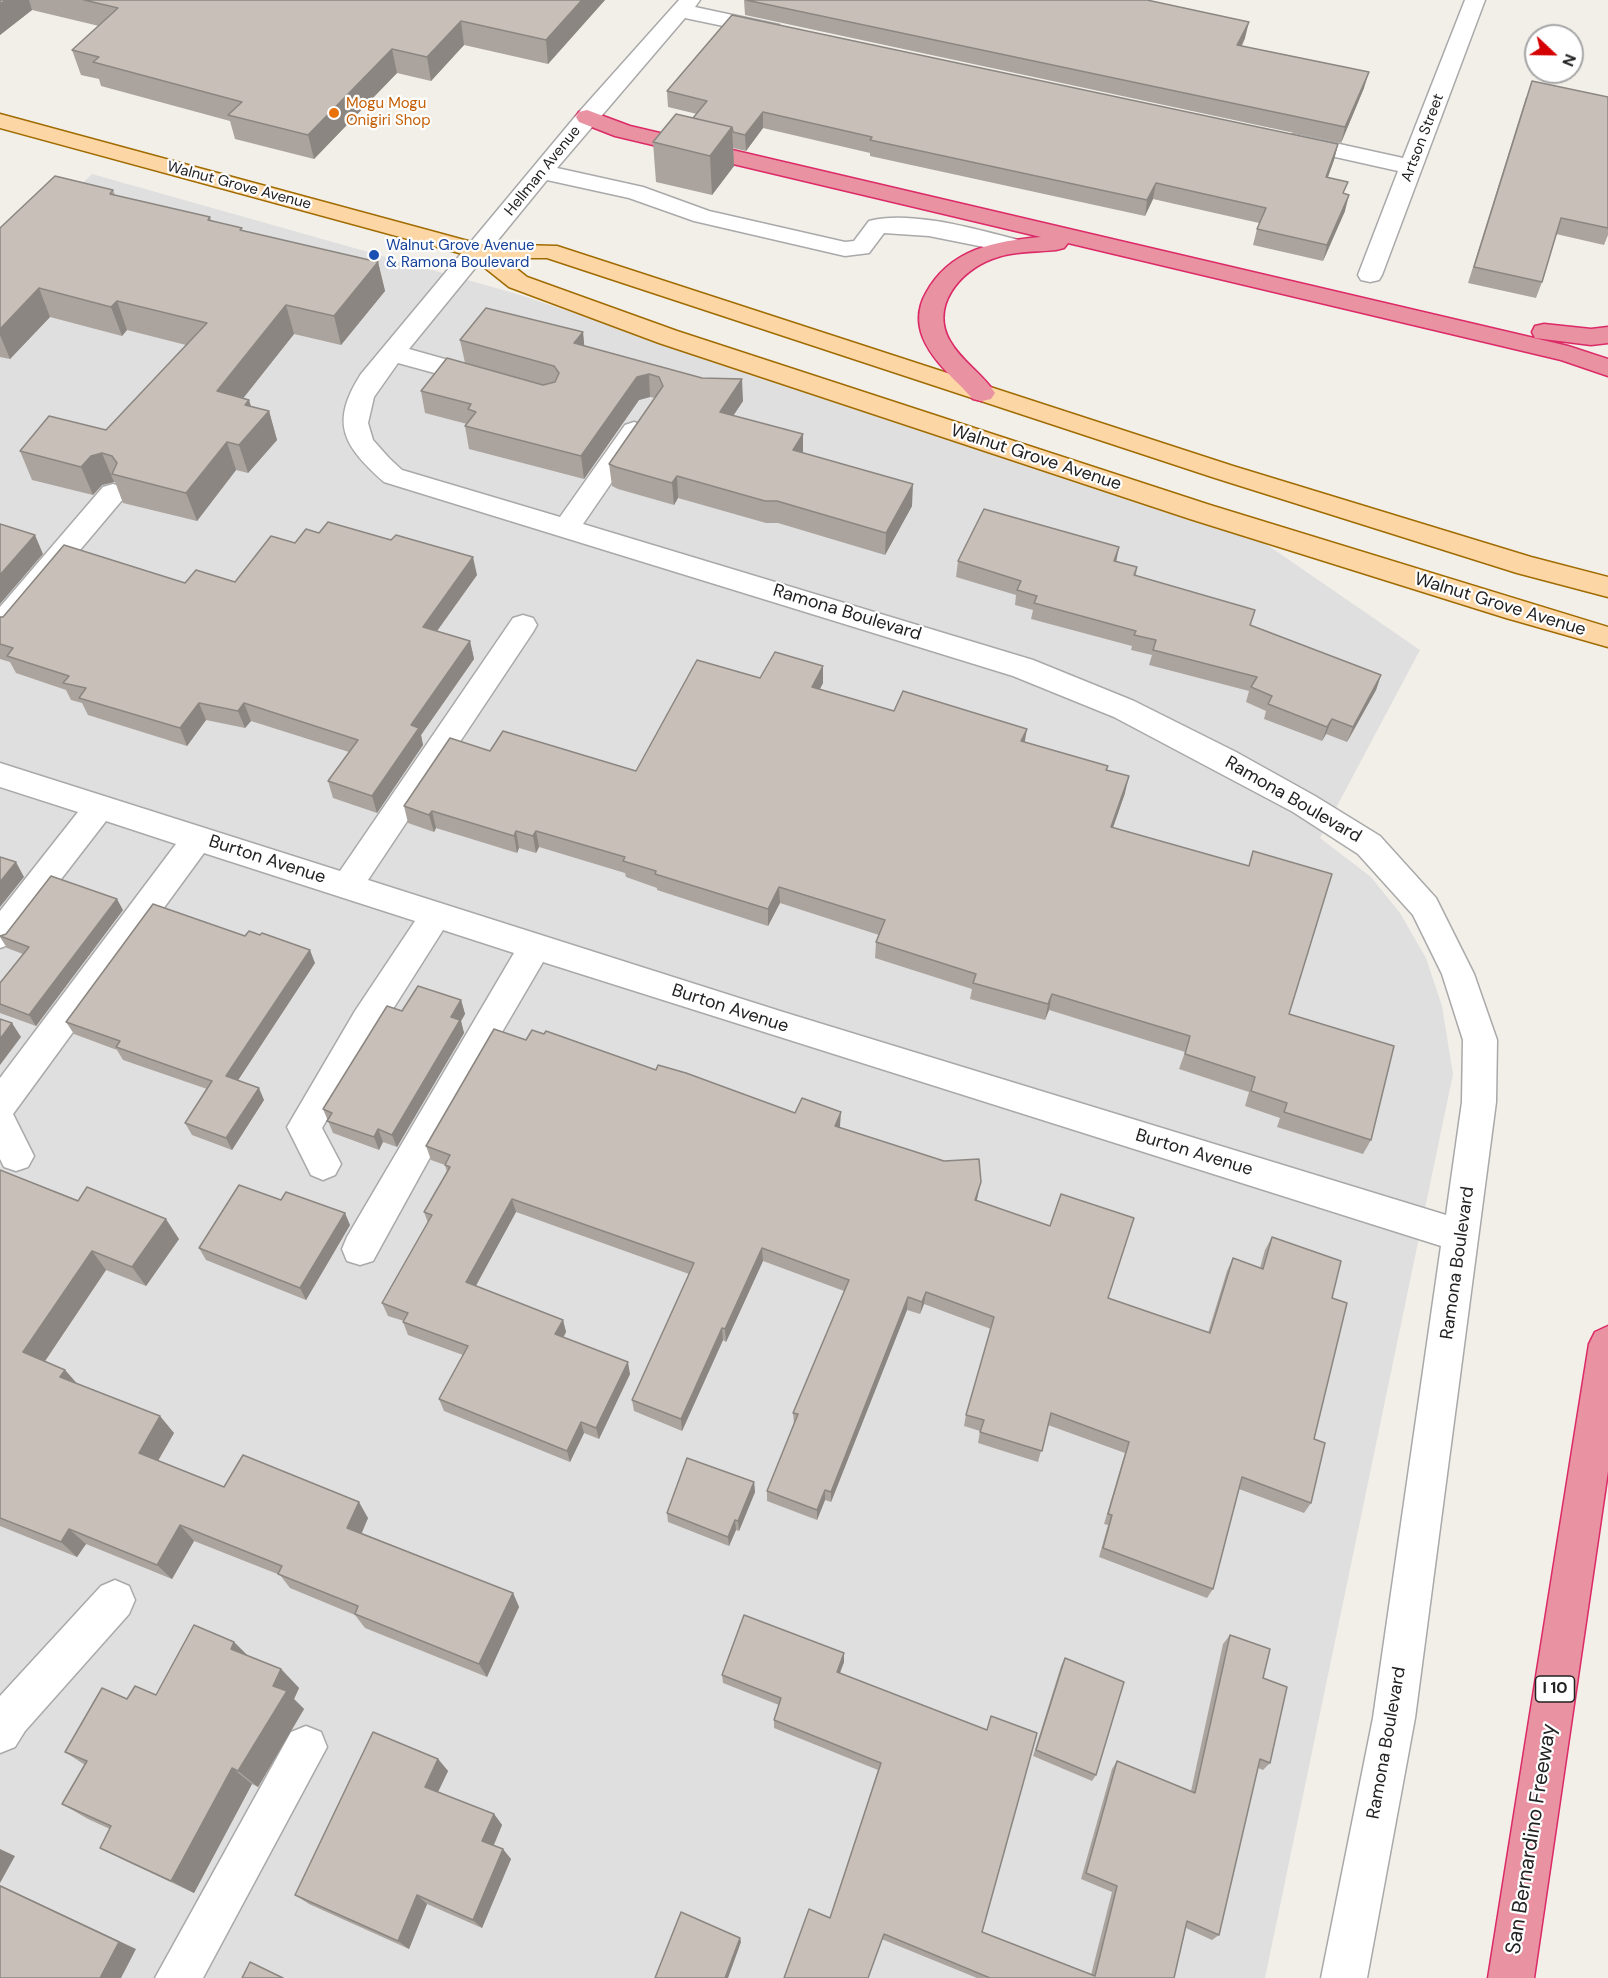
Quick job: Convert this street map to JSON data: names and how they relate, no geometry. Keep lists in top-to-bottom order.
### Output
{
  "streets": {
    "highway": ["I 10", "San Bernardino Freeway"],
    "main road": ["Walnut Grove Avenue"],
    "street": [
      "Artson Street",
      "Hellman Avenue",
      "Ramona Boulevard",
      "Burton Avenue"
    ]
  },
  "crossings": [
    ["Hellman Avenue", "Walnut Grove Avenue"],
    ["Hellman Avenue", "Ramona Boulevard"],
    ["Ramona Boulevard", "Burton Avenue"]
  ],
  "places": ["Mogu Mogu Onigiri Shop", "Walnut Grove Avenue & Ramona Boulevard"],
  "north": "right"
}
